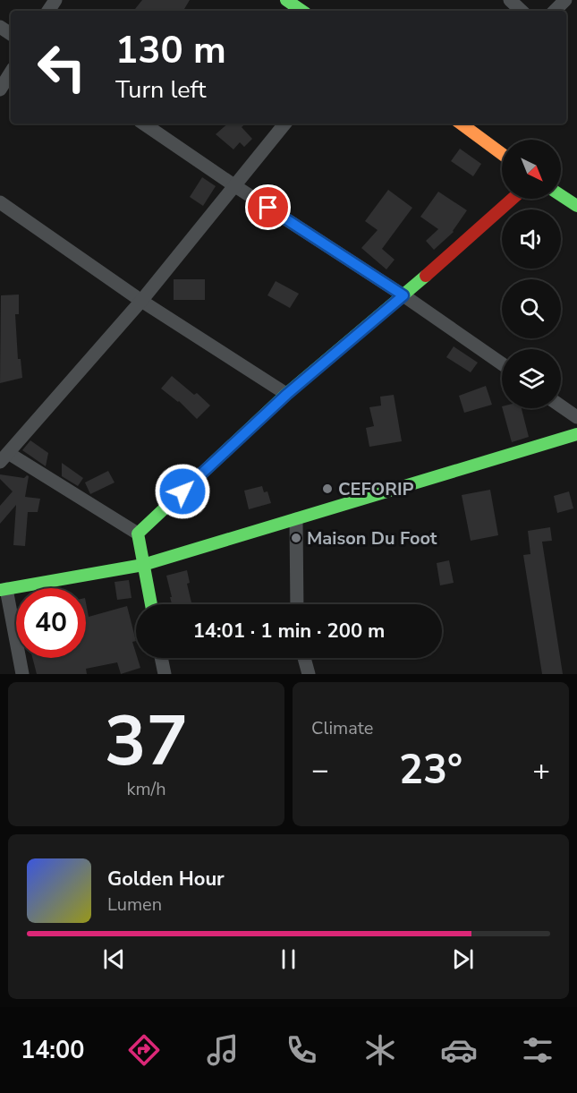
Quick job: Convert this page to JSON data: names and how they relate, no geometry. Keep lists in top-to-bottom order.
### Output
{
  "places": ["CEFORIP", "Maison Du Foot"],
  "north": "bottom right",
  "page": {
    "turn": ["130 m", "Turn left"],
    "limit": "40",
    "trip": "14:01 · 1 min · 200 m",
    "tile": [
      ["37", "km/h"],
      "Climate"
    ],
    "heat": ["−", "23°", "+"],
    "song": ["Golden Hour", "Lumen"],
    "tabs": "14:00"
  }
}
